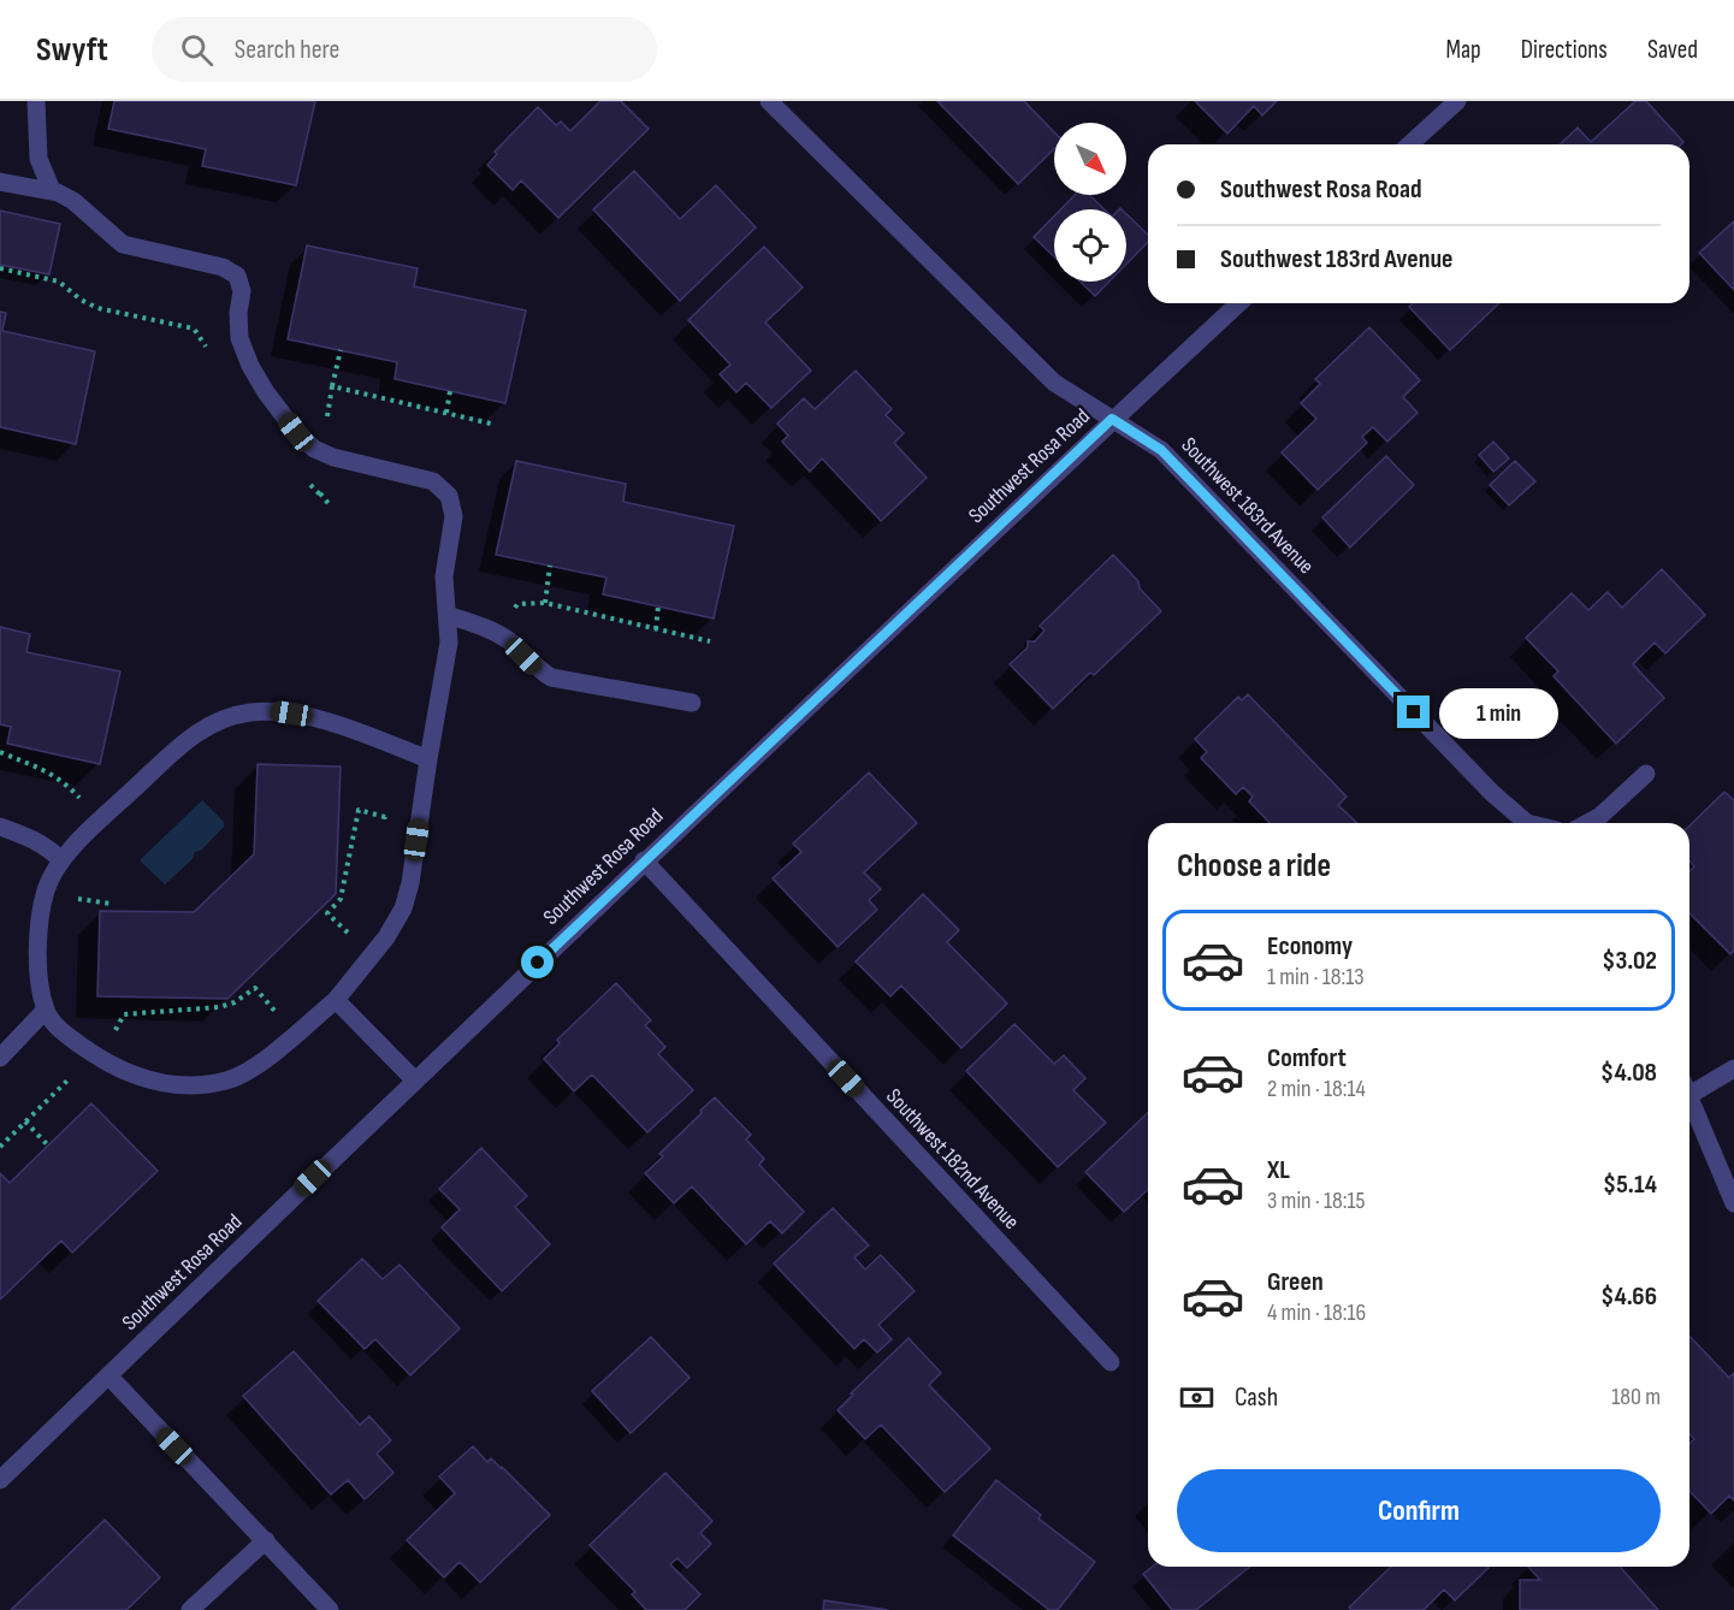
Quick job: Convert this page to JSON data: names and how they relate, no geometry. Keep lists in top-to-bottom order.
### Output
{
  "streets": {
    "street": ["Southwest Rosa Road", "Southwest 183rd Avenue", "Southwest 182nd Avenue"]
  },
  "crossings": [
    ["Southwest Rosa Road", "Southwest 183rd Avenue"],
    ["Southwest Rosa Road", "Southwest 182nd Avenue"]
  ],
  "north": "bottom right",
  "page": {
    "header": "Swyft",
    "search": "Search here",
    "nav": ["Map", "Directions", "Saved"],
    "banner": ["Southwest Rosa Road", "Southwest 183rd Avenue"],
    "bubble": "1 min",
    "heading": "Choose a ride",
    "list": [
      {
        "name": "Economy",
        "note": "1 min · 18:13",
        "value": "$3.02"
      },
      {
        "name": "Comfort",
        "note": "2 min · 18:14",
        "value": "$4.08"
      },
      {
        "name": "XL",
        "note": "3 min · 18:15",
        "value": "$5.14"
      },
      {
        "name": "Green",
        "note": "4 min · 18:16",
        "value": "$4.66"
      }
    ],
    "pay": ["Cash", "180 m"],
    "buttons": "Confirm"
  }
}
